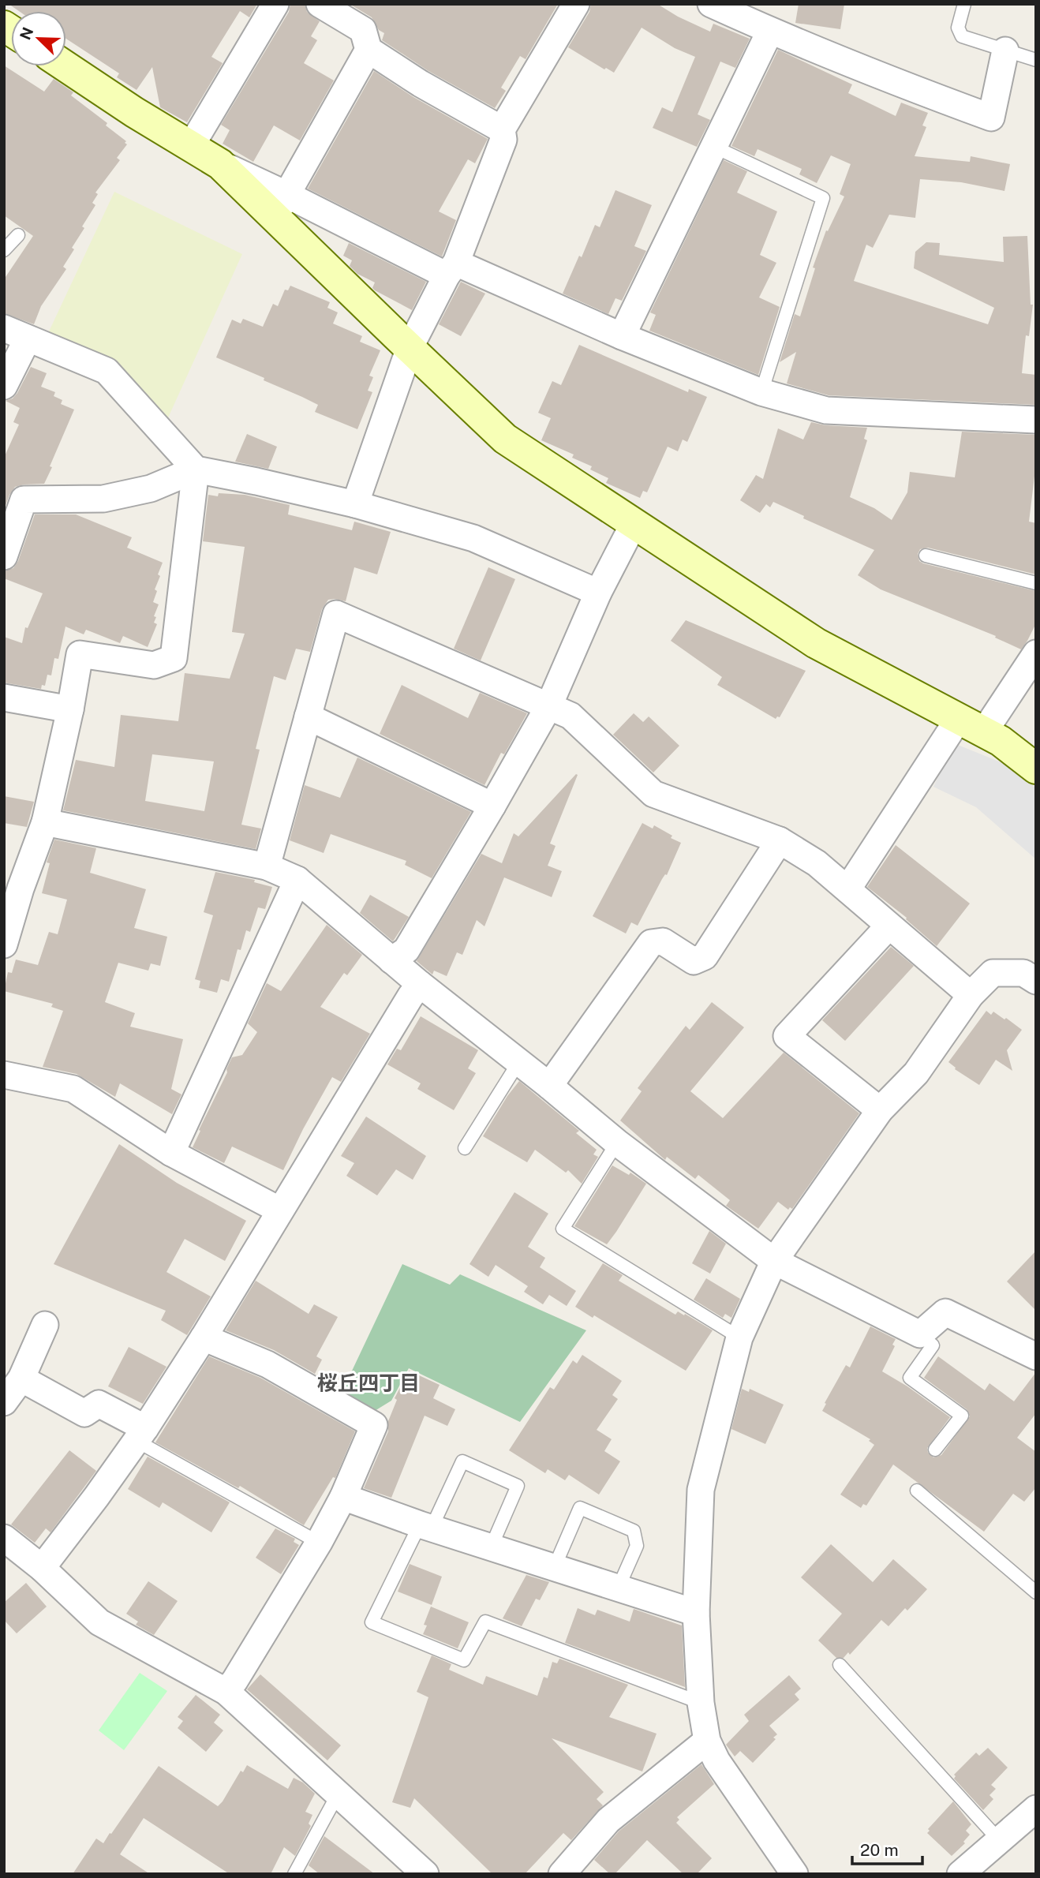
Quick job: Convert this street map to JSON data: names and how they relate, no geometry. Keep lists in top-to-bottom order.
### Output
{
  "districts": ["桜丘四丁目"],
  "scale_bar": "20 m",
  "north": "top left"
}
